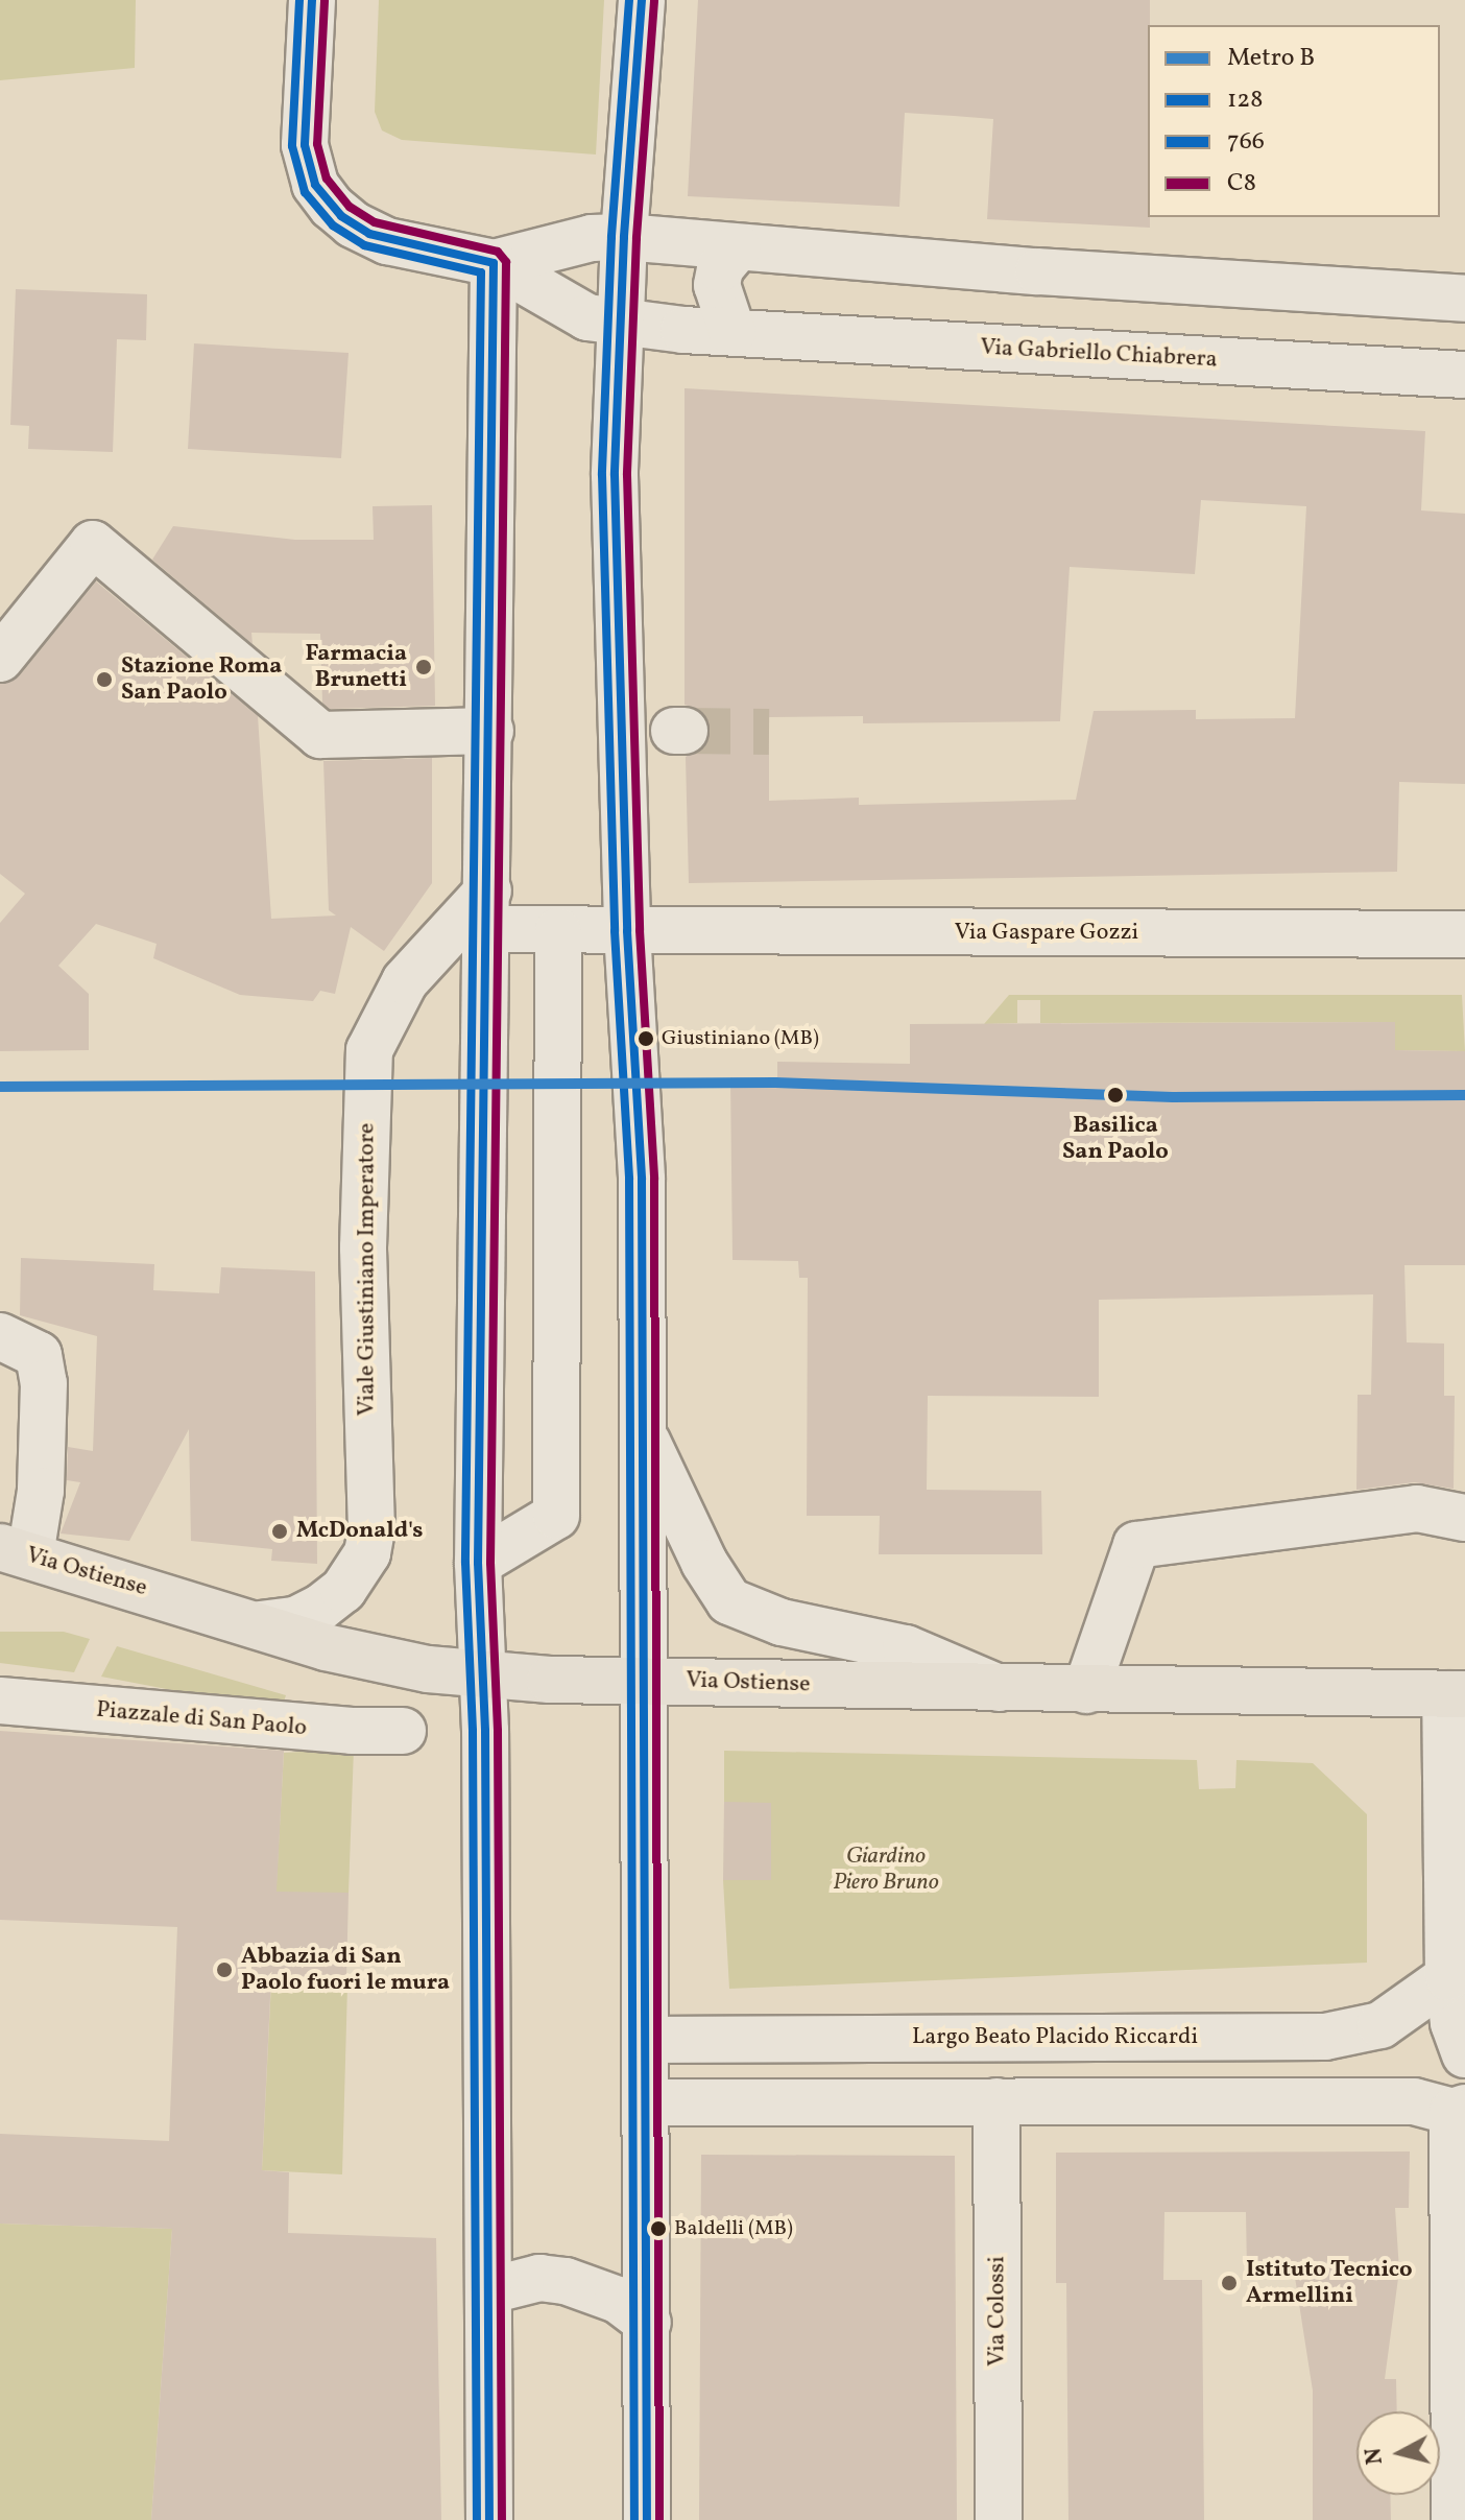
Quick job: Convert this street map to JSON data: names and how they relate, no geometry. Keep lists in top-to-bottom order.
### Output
{
  "streets": {
    "main road": ["Via Ostiense"],
    "street": [
      "Via Gabriello Chiabrera",
      "Via Gaspare Gozzi",
      "Viale Giustiniano Imperatore",
      "Piazzale di San Paolo",
      "Largo Beato Placido Riccardi",
      "Via Colossi"
    ]
  },
  "crossings": [
    ["Viale Giustiniano Imperatore", "Via Ostiense"]
  ],
  "parks": ["Giardino Piero Bruno"],
  "places": [
    "Farmacia Brunetti",
    "Stazione Roma San Paolo",
    "Giustiniano (MB)",
    "Basilica San Paolo",
    "McDonald's",
    "Abbazia di San Paolo fuori le mura",
    "Baldelli (MB)",
    "Istituto Tecnico Armellini"
  ],
  "lines": [
    "transit line 128",
    "transit line 766",
    "transit line C8",
    "metro line B"
  ],
  "legend": [
    "Metro B",
    "128",
    "766",
    "C8"
  ],
  "north": "left"
}
